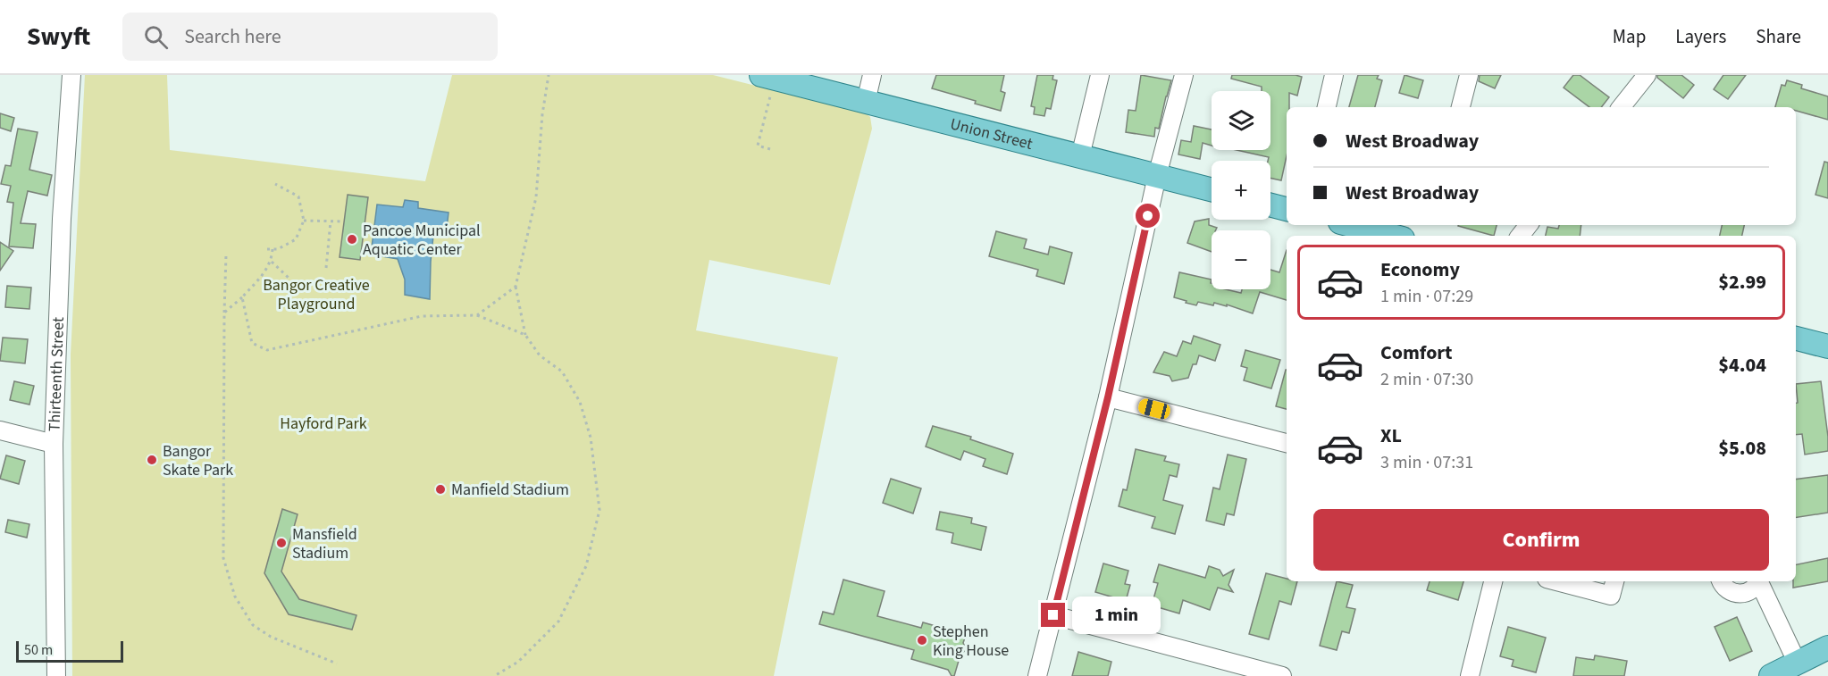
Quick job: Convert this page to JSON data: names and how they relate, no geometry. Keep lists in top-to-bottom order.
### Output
{
  "streets": {
    "main road": ["Union Street"],
    "street": ["Thirteenth Street"]
  },
  "parks": ["Bangor Creative Playground", "Hayford Park"],
  "places": [
    "Pancoe Municipal Aquatic Center",
    "Bangor Skate Park",
    "Manfield Stadium",
    "Mansfield Stadium",
    "Stephen King House"
  ],
  "scale_bar": "50 m",
  "page": {
    "header": "Swyft",
    "search": "Search here",
    "nav": ["Map", "Layers", "Share"],
    "map_buttons": ["+", "−"],
    "banner": ["West Broadway", "West Broadway"],
    "list": [
      {
        "name": "Economy",
        "note": "1 min · 07:29",
        "value": "$2.99"
      },
      {
        "name": "Comfort",
        "note": "2 min · 07:30",
        "value": "$4.04"
      },
      {
        "name": "XL",
        "note": "3 min · 07:31",
        "value": "$5.08"
      }
    ],
    "buttons": "Confirm",
    "bubble": "1 min",
    "scale": "50 m"
  }
}
